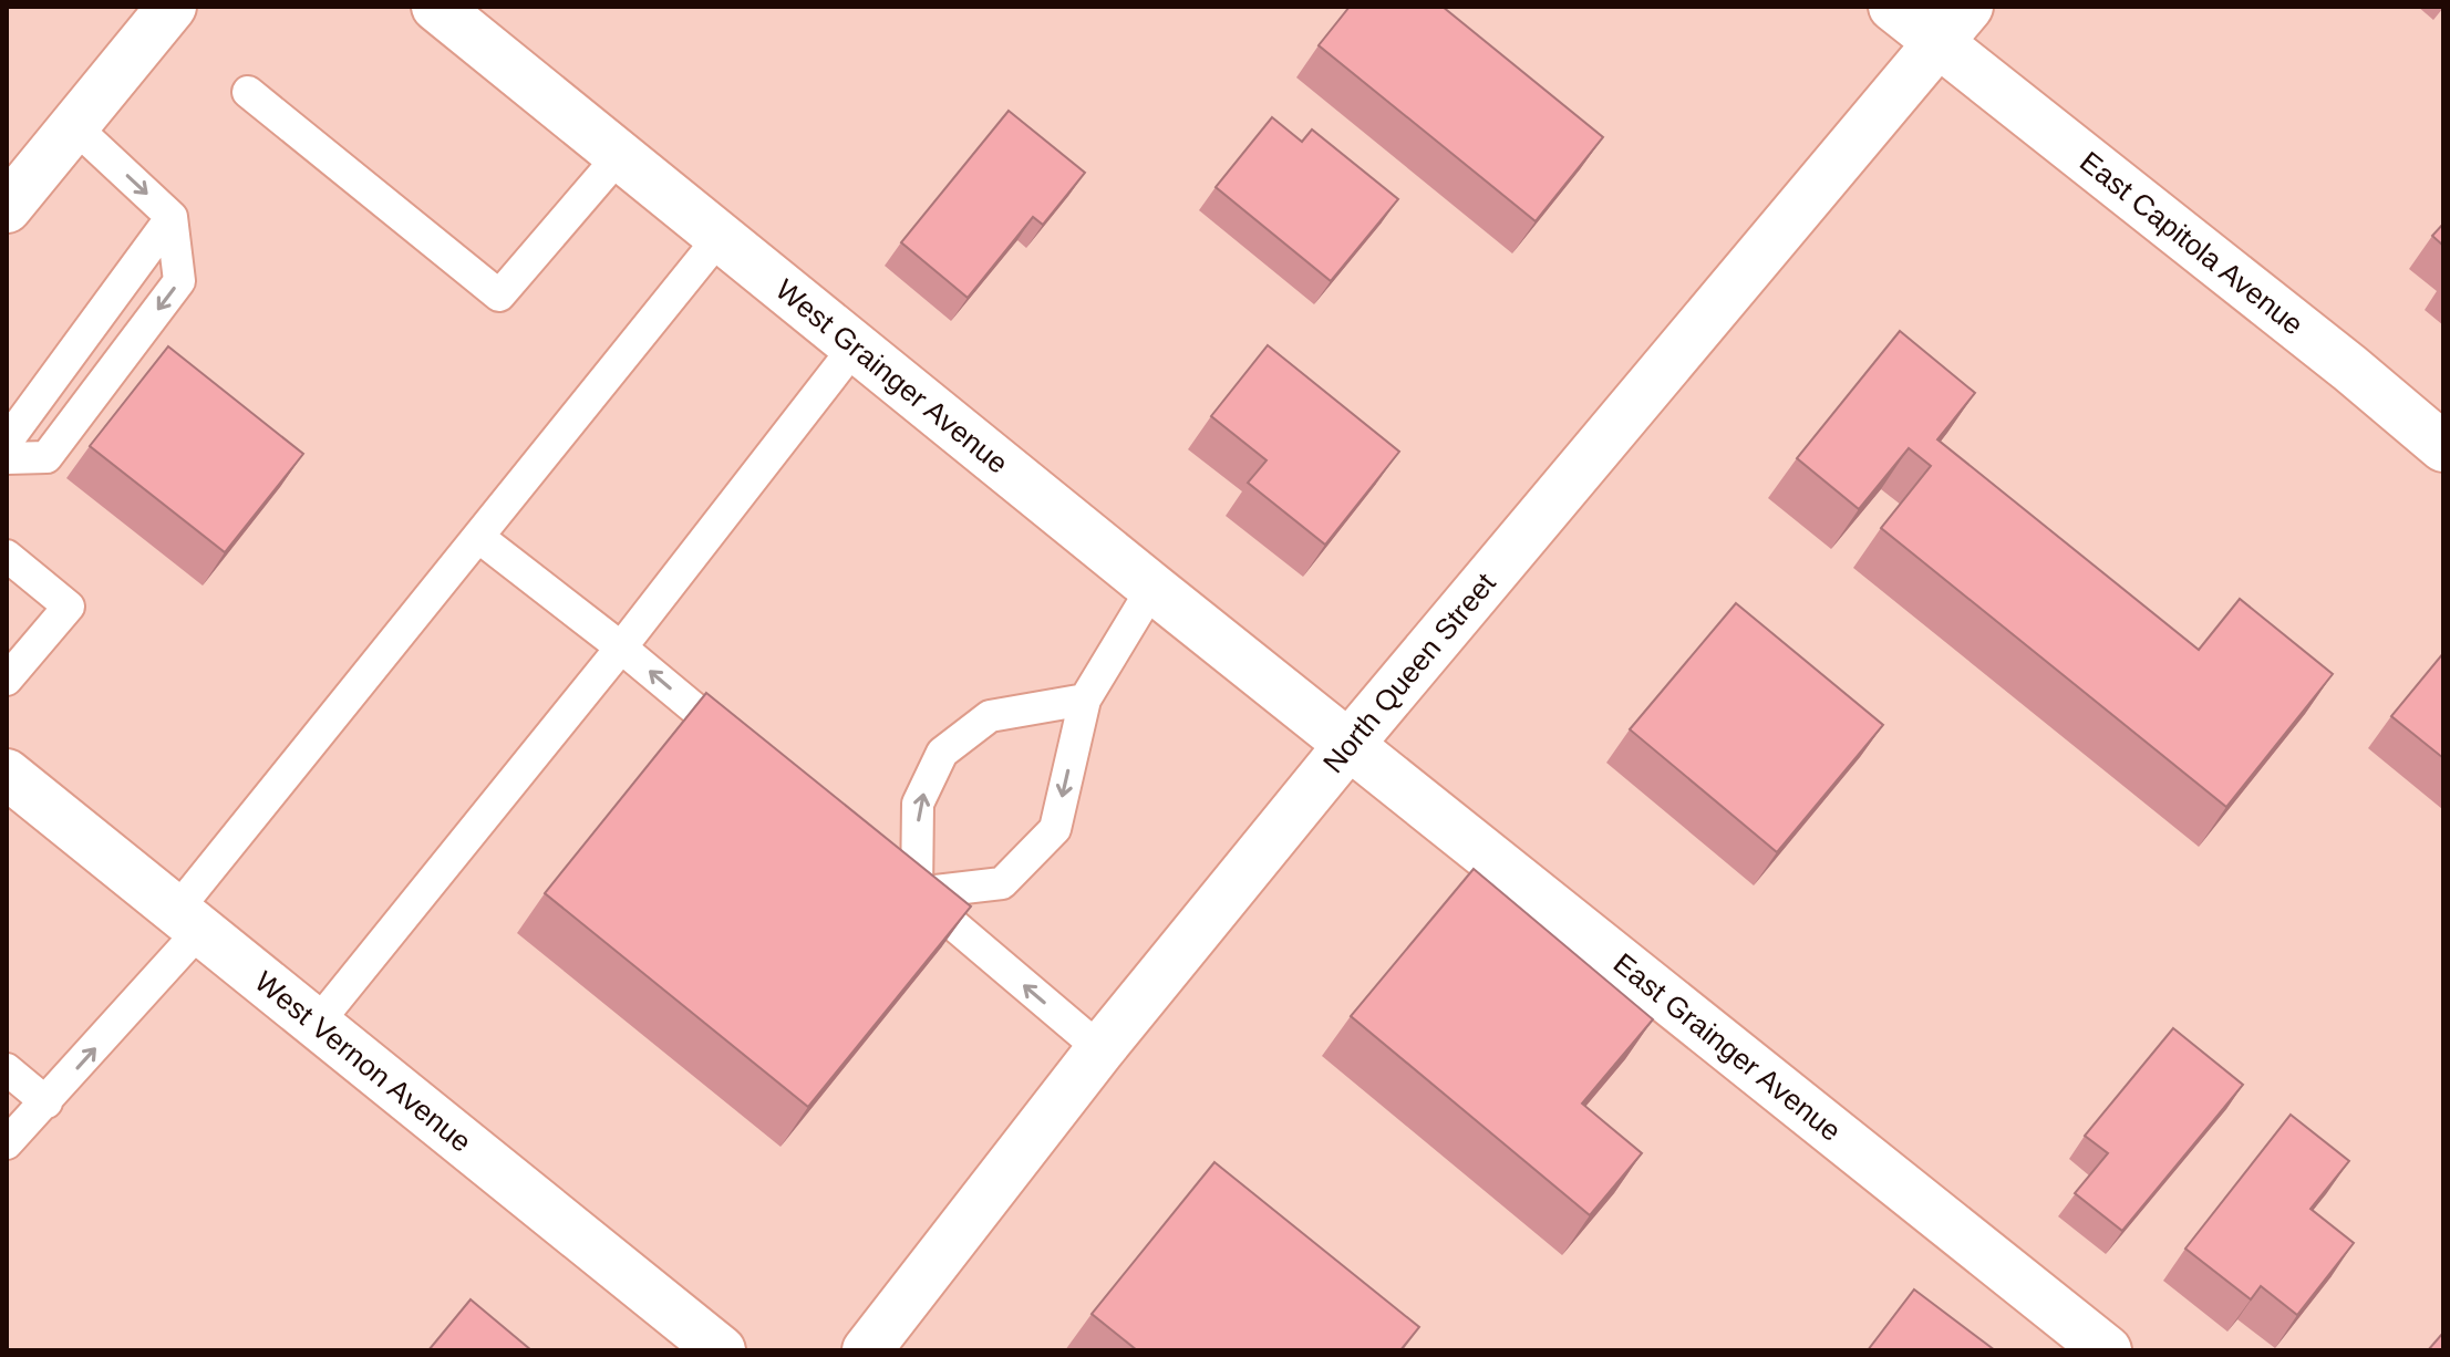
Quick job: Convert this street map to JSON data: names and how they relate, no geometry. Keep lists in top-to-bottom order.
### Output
{
  "streets": {
    "street": [
      "East Capitola Avenue",
      "West Grainger Avenue",
      "North Queen Street",
      "East Grainger Avenue",
      "West Vernon Avenue"
    ]
  },
  "crossings": [
    ["East Capitola Avenue", "North Queen Street"],
    ["West Grainger Avenue", "North Queen Street"],
    ["West Grainger Avenue", "East Grainger Avenue"],
    ["North Queen Street", "East Grainger Avenue"]
  ]
}
